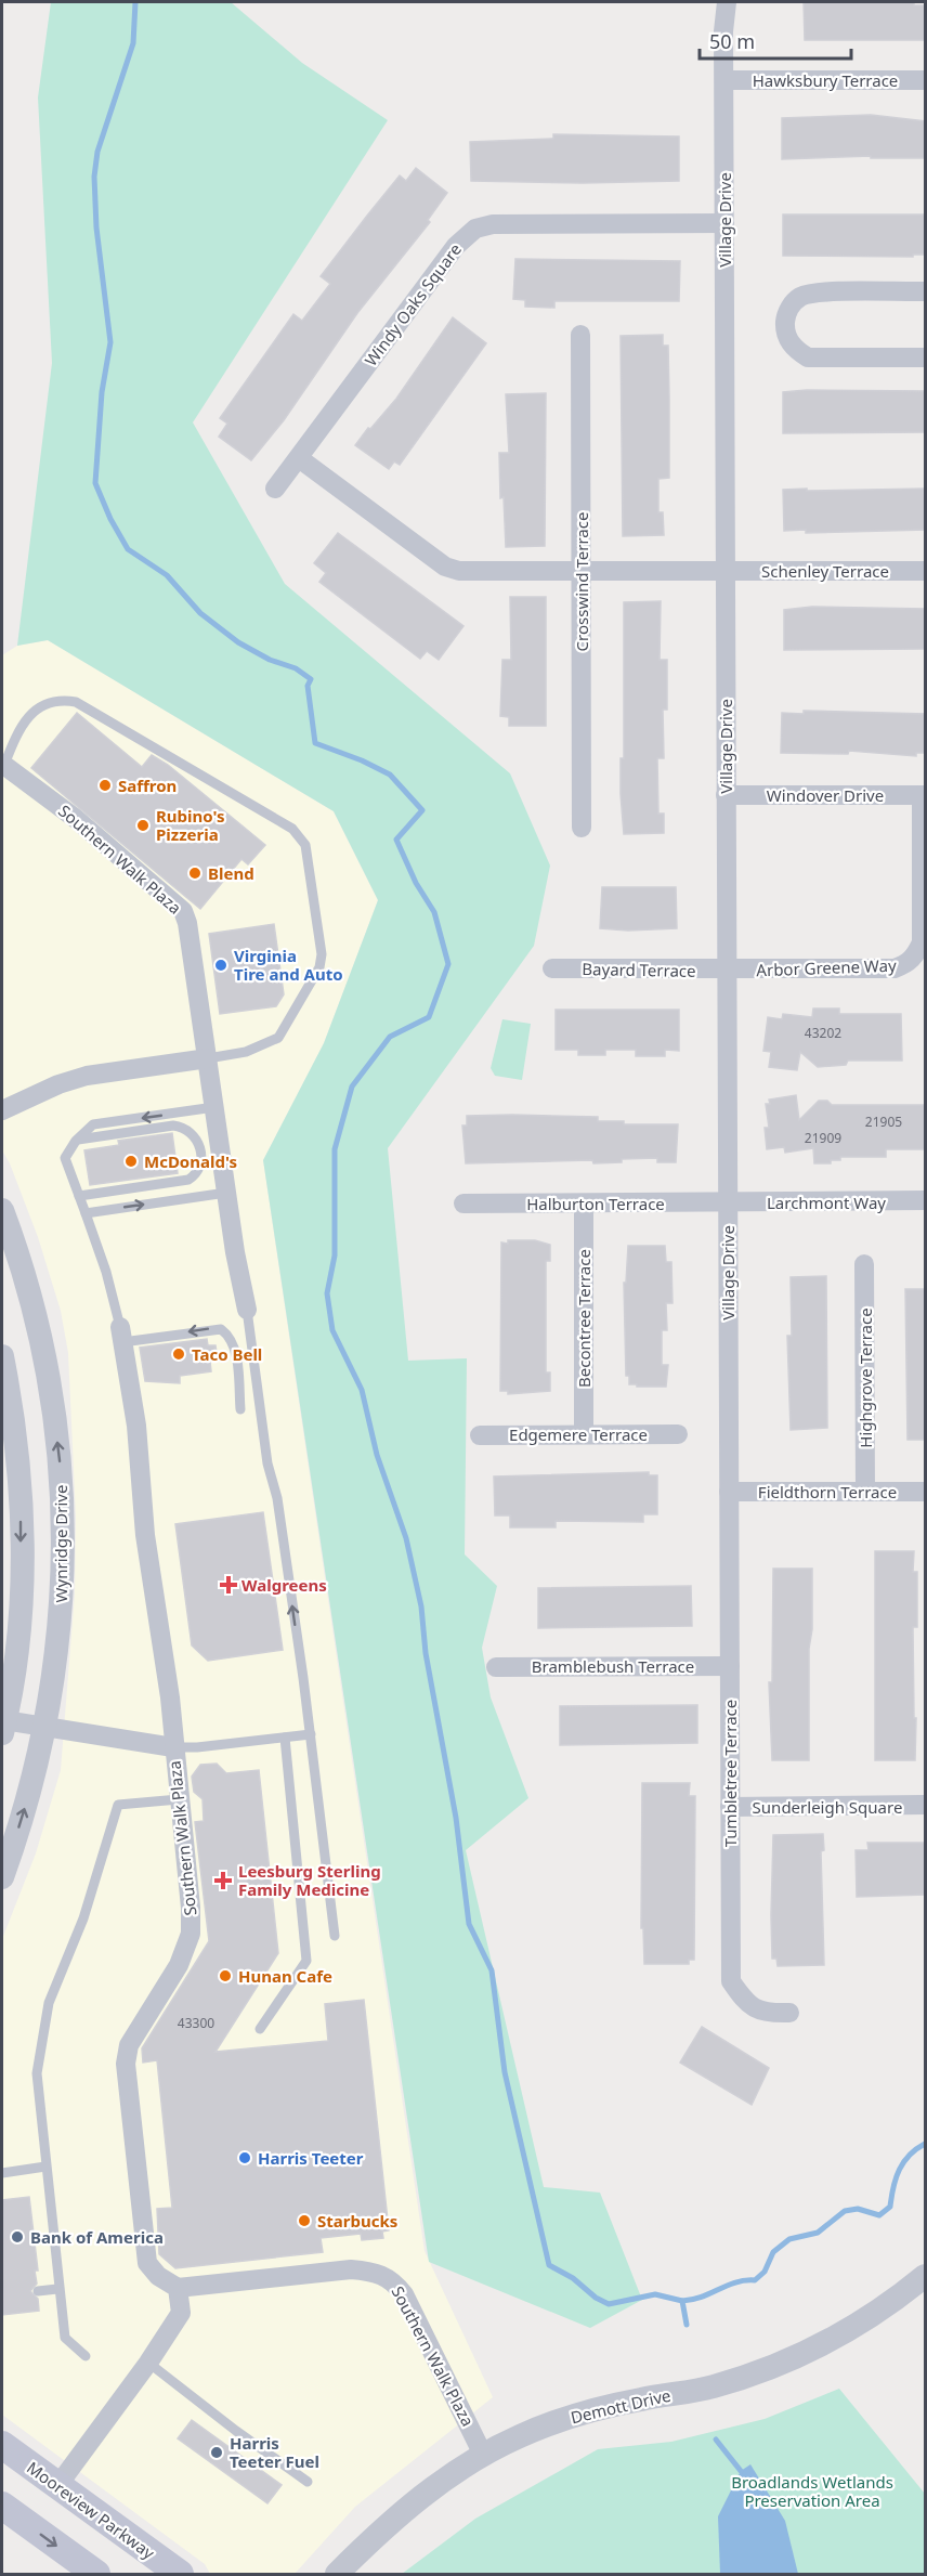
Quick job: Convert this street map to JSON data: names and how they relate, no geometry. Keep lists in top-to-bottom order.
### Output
{
  "streets": {
    "main road": ["Mooreview Parkway"],
    "street": [
      "Hawksbury Terrace",
      "Village Drive",
      "Windy Oaks Square",
      "Schenley Terrace",
      "Crosswind Terrace",
      "Windover Drive",
      "Southern Walk Plaza",
      "Arbor Greene Way",
      "Bayard Terrace",
      "Larchmont Way",
      "Halburton Terrace",
      "Becontree Terrace",
      "Highgrove Terrace",
      "Edgemere Terrace",
      "Fieldthorn Terrace",
      "Wynridge Drive",
      "Bramblebush Terrace",
      "Tumbletree Terrace",
      "Sunderleigh Square",
      "Demott Drive"
    ]
  },
  "crossings": [
    ["Hawksbury Terrace", "Village Drive"],
    ["Village Drive", "Windy Oaks Square"],
    ["Village Drive", "Schenley Terrace"],
    ["Village Drive", "Windover Drive"],
    ["Village Drive", "Arbor Greene Way"],
    ["Village Drive", "Bayard Terrace"],
    ["Village Drive", "Larchmont Way"],
    ["Village Drive", "Halburton Terrace"],
    ["Village Drive", "Fieldthorn Terrace"],
    ["Village Drive", "Tumbletree Terrace"],
    ["Windover Drive", "Arbor Greene Way"],
    ["Southern Walk Plaza", "Wynridge Drive"],
    ["Southern Walk Plaza", "Demott Drive"],
    ["Arbor Greene Way", "Bayard Terrace"],
    ["Larchmont Way", "Halburton Terrace"],
    ["Halburton Terrace", "Becontree Terrace"],
    ["Becontree Terrace", "Edgemere Terrace"],
    ["Highgrove Terrace", "Fieldthorn Terrace"],
    ["Fieldthorn Terrace", "Tumbletree Terrace"],
    ["Bramblebush Terrace", "Tumbletree Terrace"],
    ["Tumbletree Terrace", "Sunderleigh Square"]
  ],
  "parks": ["Broadlands Wetlands Preservation Area"],
  "places": {
    "other": [
      "Saffron",
      "Rubino's Pizzeria",
      "Blend",
      "Virginia Tire and Auto",
      "McDonald's",
      "Taco Bell",
      "Hunan Cafe",
      "Harris Teeter",
      "Starbucks",
      "Bank of America",
      "Harris Teeter Fuel"
    ],
    "health": ["Walgreens", "Leesburg Sterling Family Medicine"]
  },
  "house_numbers": [
    "43202",
    "21905",
    "21909",
    "43300"
  ],
  "scale_bar": "50 m"
}
